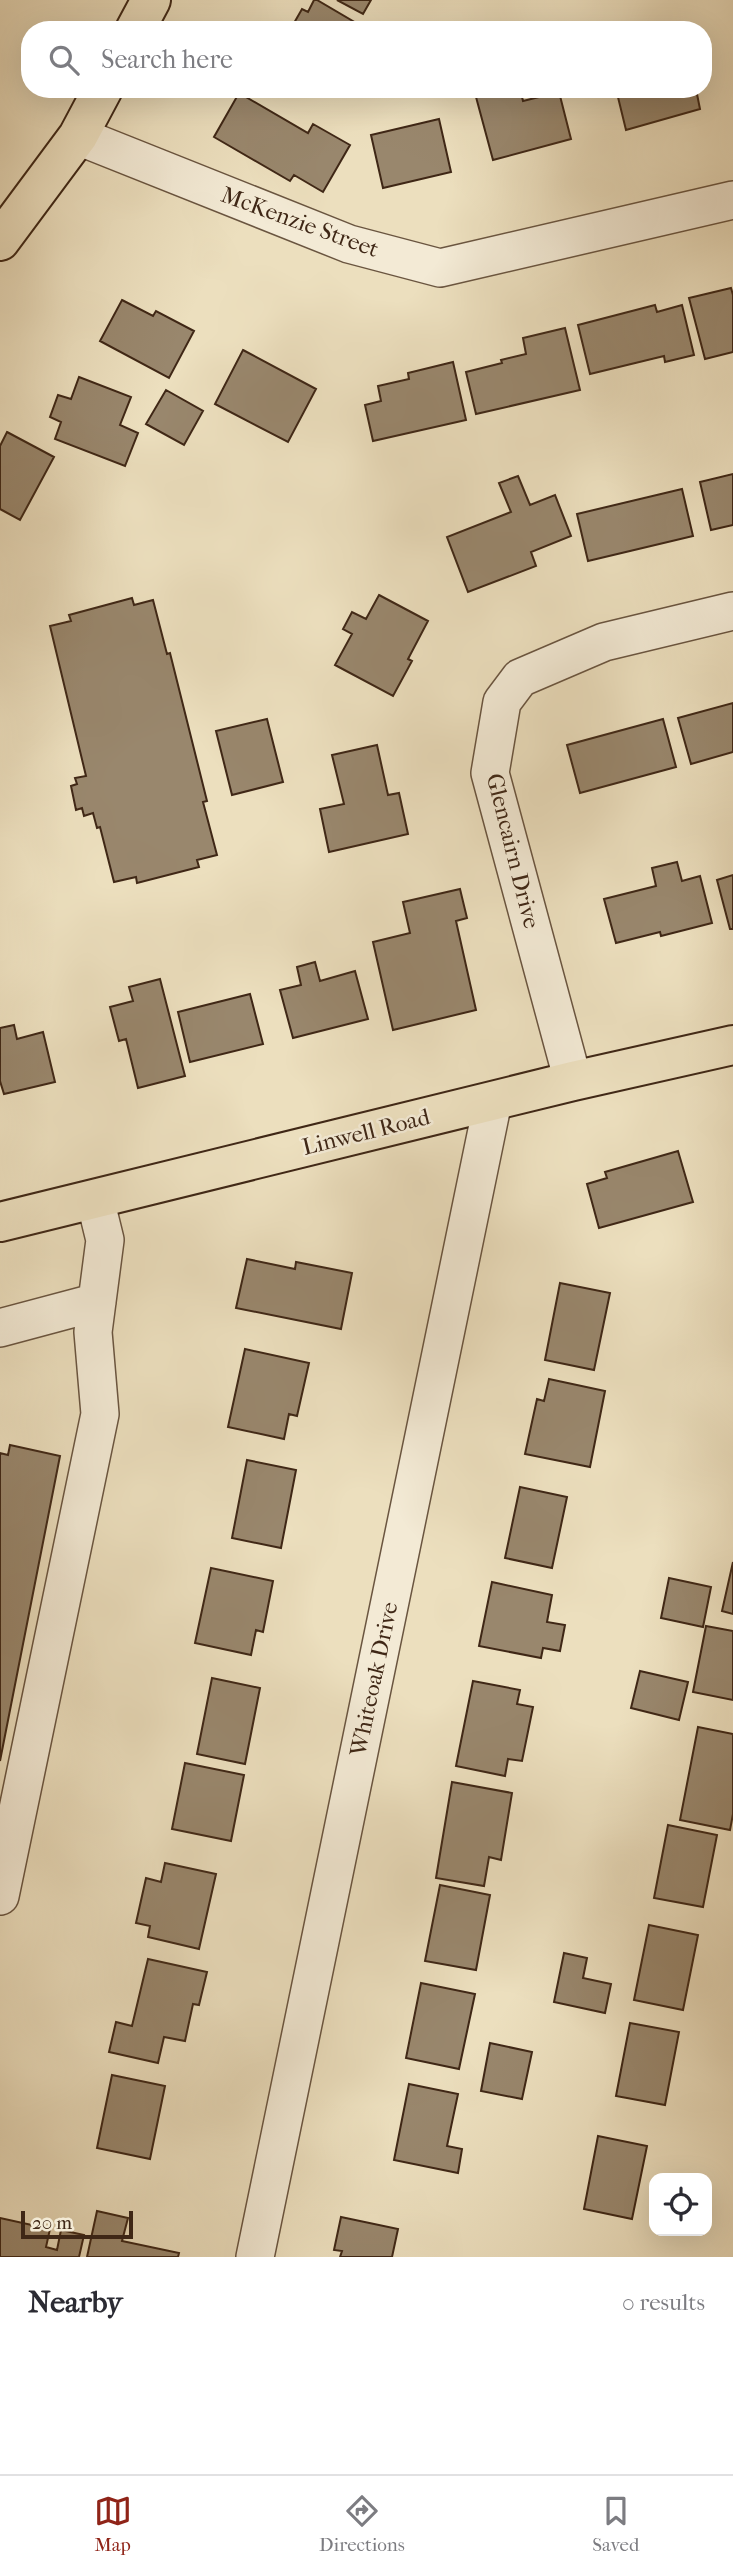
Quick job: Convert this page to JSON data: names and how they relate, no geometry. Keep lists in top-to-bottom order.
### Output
{
  "streets": {
    "main road": ["Linwell Road"],
    "street": ["McKenzie Street", "Glencairn Drive", "Whiteoak Drive"]
  },
  "crossings": [
    ["Glencairn Drive", "Linwell Road"],
    ["Linwell Road", "Whiteoak Drive"]
  ],
  "scale_bar": "20 m",
  "page": {
    "search": "Search here",
    "scale": "20 m",
    "heading": ["Nearby", "0 results"],
    "nav": ["Map", "Directions", "Saved"]
  }
}
